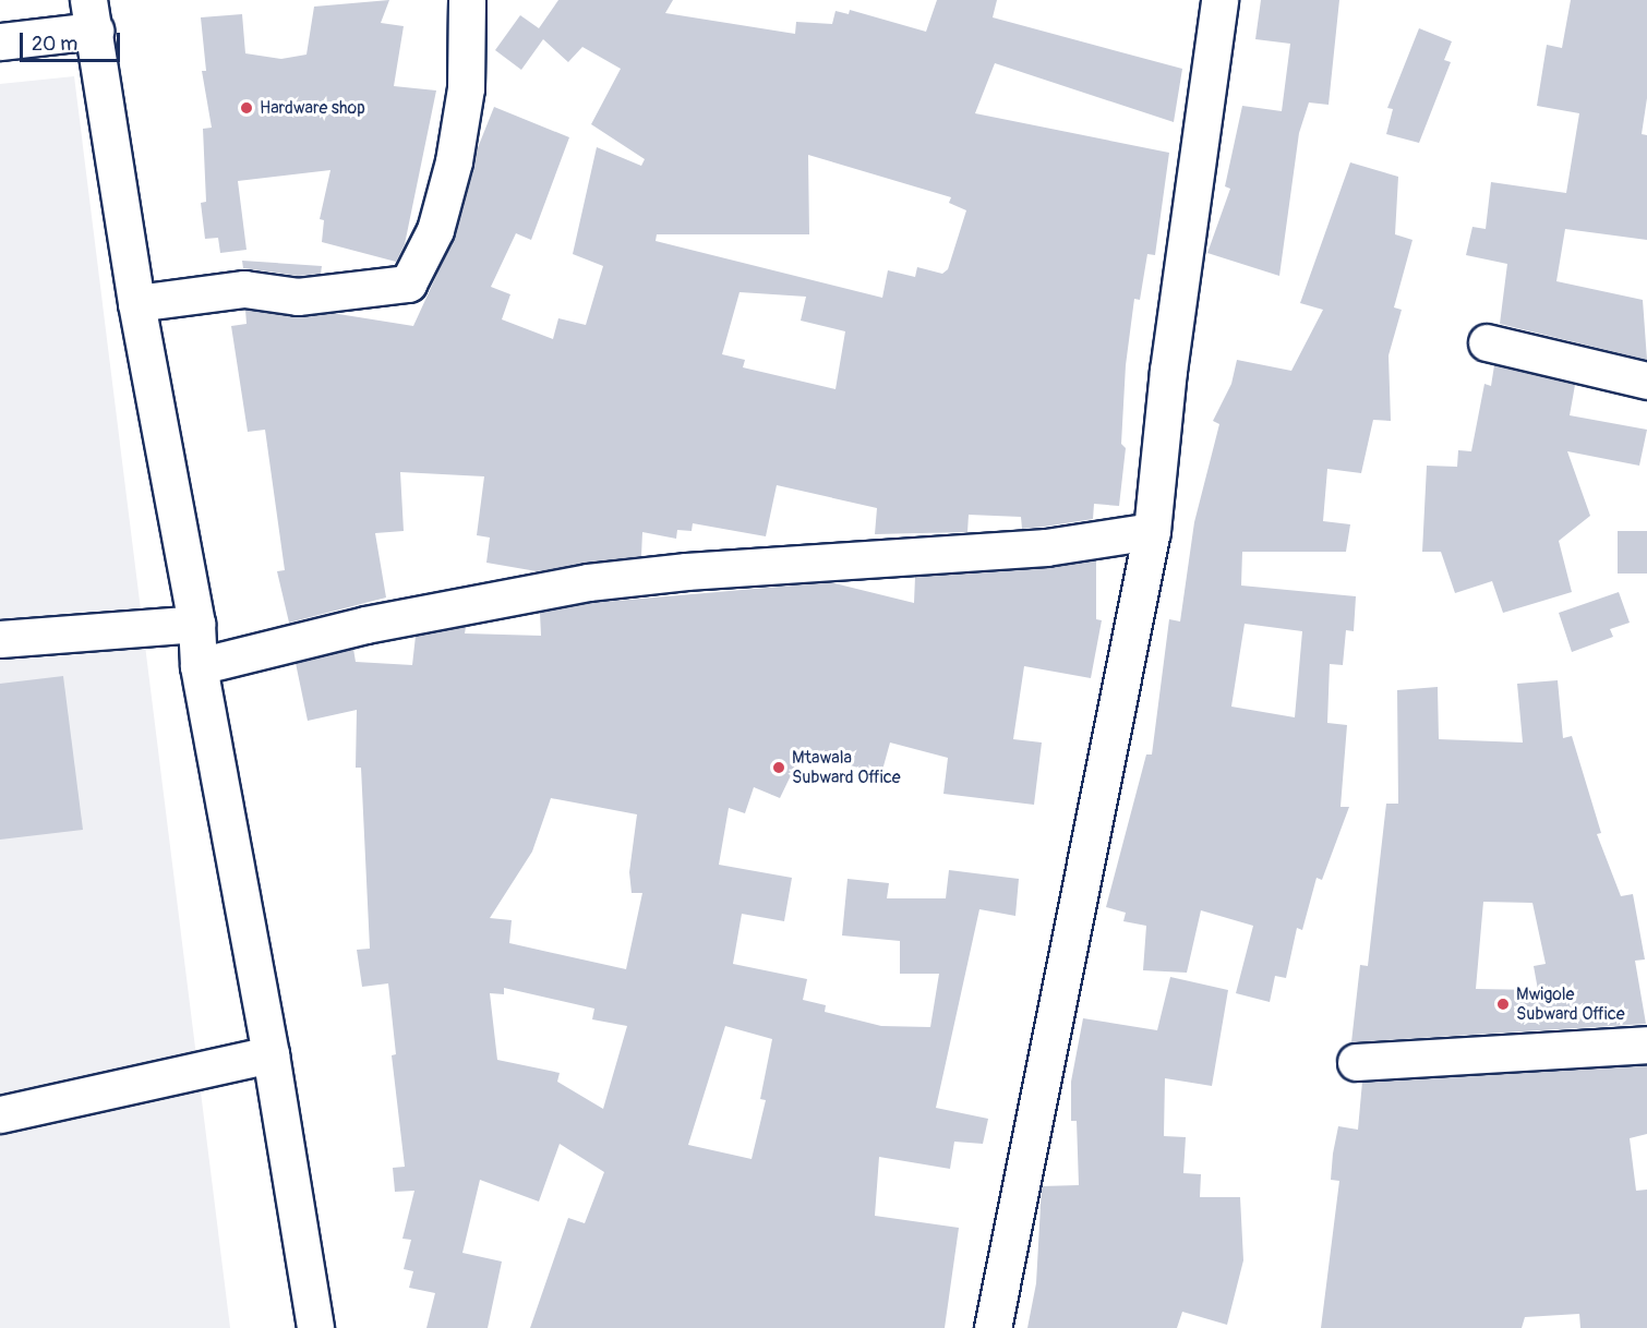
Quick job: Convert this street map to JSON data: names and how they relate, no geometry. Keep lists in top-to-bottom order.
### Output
{
  "places": ["Hardware shop", "Mtawala Subward Office", "Mwigole Subward Office"],
  "scale_bar": "20 m"
}
